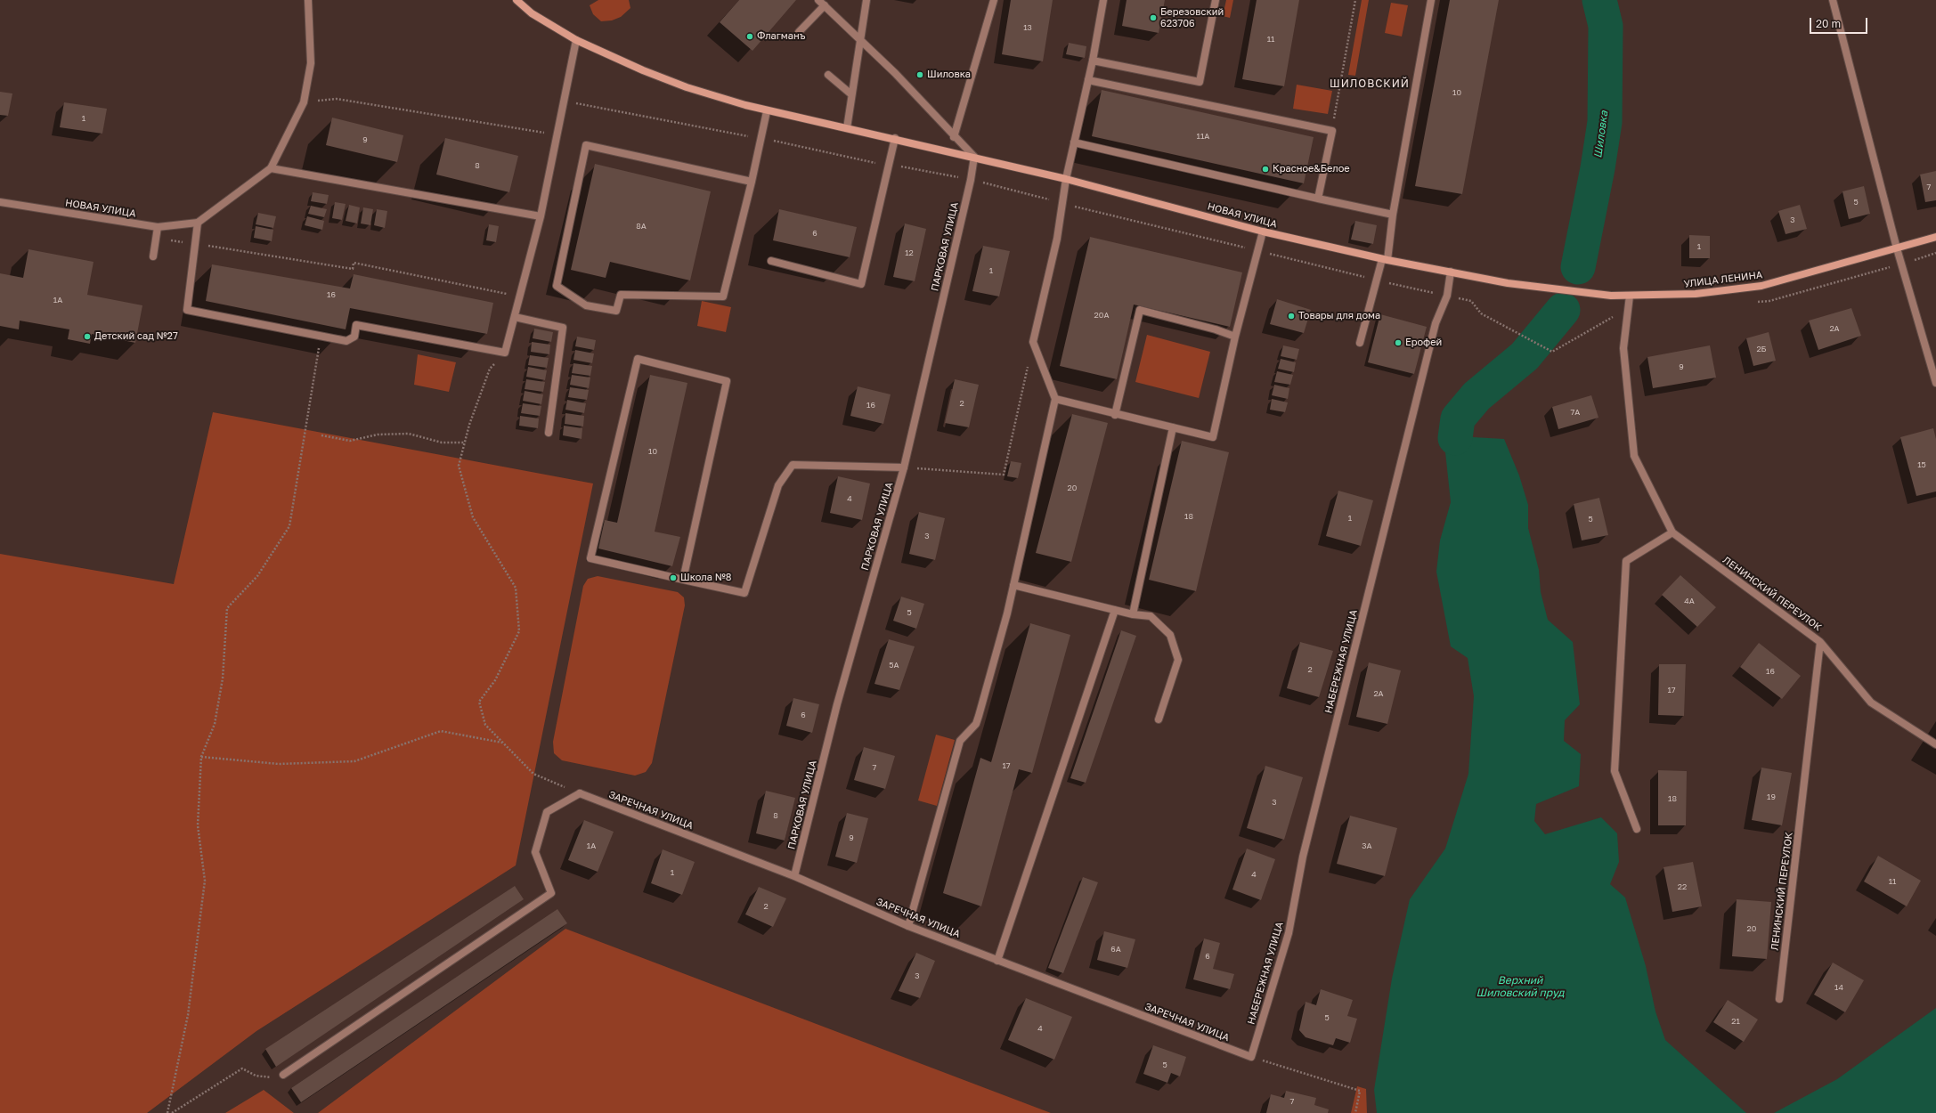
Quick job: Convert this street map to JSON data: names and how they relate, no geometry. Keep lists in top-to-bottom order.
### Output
{
  "streets": {
    "street": [
      "НОВАЯ УЛИЦА",
      "ПАРКОВАЯ УЛИЦА",
      "УЛИЦА ЛЕНИНА",
      "ЛЕНИНСКИЙ ПЕРЕУЛОК",
      "НАБЕРЕЖНАЯ УЛИЦА",
      "ЗАРЕЧНАЯ УЛИЦА"
    ]
  },
  "crossings": [
    ["НОВАЯ УЛИЦА", "ПАРКОВАЯ УЛИЦА"],
    ["НОВАЯ УЛИЦА", "УЛИЦА ЛЕНИНА"],
    ["НОВАЯ УЛИЦА", "НАБЕРЕЖНАЯ УЛИЦА"],
    ["ПАРКОВАЯ УЛИЦА", "ЗАРЕЧНАЯ УЛИЦА"],
    ["УЛИЦА ЛЕНИНА", "ЛЕНИНСКИЙ ПЕРЕУЛОК"],
    ["НАБЕРЕЖНАЯ УЛИЦА", "ЗАРЕЧНАЯ УЛИЦА"]
  ],
  "districts": ["ШИЛОВСКИЙ"],
  "water": ["Шиловка", "Верхний Шиловский пруд"],
  "places": [
    "Березовский 623706",
    "Флагманъ",
    "Шиловка",
    "Красное&Белое",
    "Товары для дома",
    "Детский сад №27",
    "Ерофей",
    "Школа №8"
  ],
  "house_numbers": [
    "13",
    "11",
    "10",
    "1",
    "11А",
    "9",
    "8",
    "7",
    "5",
    "3",
    "8А",
    "6",
    "1",
    "12",
    "1",
    "16",
    "1А",
    "20А",
    "2А",
    "2Б",
    "9",
    "2",
    "16",
    "7А",
    "10",
    "15",
    "20",
    "4",
    "18",
    "1",
    "5",
    "3",
    "4А",
    "5",
    "5А",
    "2",
    "16",
    "17",
    "2А",
    "6",
    "17",
    "7",
    "19",
    "18",
    "3",
    "8",
    "9",
    "1А",
    "3А",
    "1",
    "4",
    "11",
    "22",
    "2",
    "20",
    "6А",
    "6",
    "3",
    "14",
    "5",
    "21",
    "4",
    "5",
    "7"
  ],
  "scale_bar": "20 m"
}
